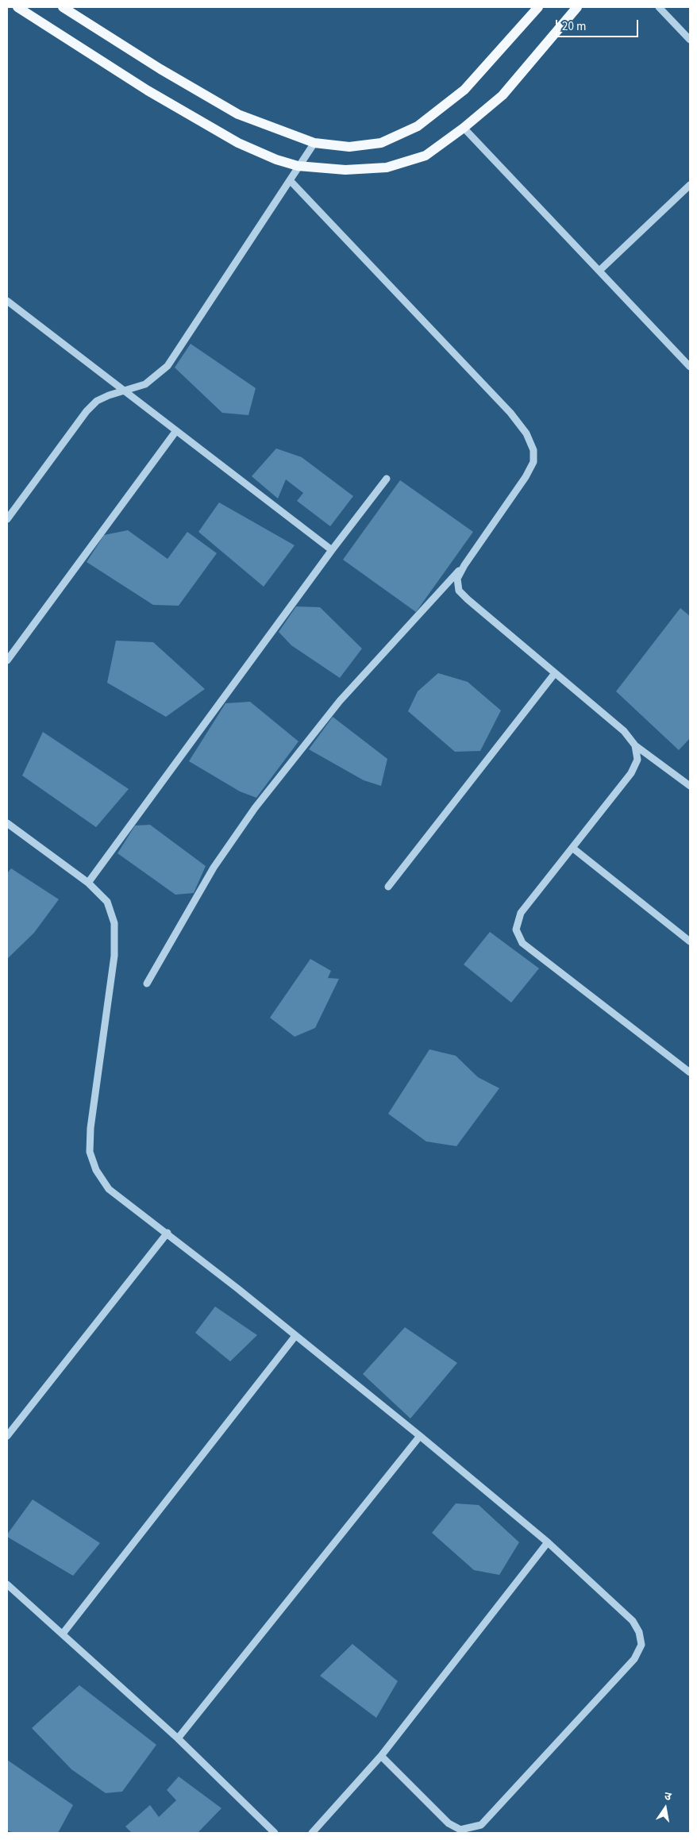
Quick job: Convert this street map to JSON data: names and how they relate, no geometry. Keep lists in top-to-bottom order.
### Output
{
  "scale_bar": "20 m",
  "north": "top"
}
